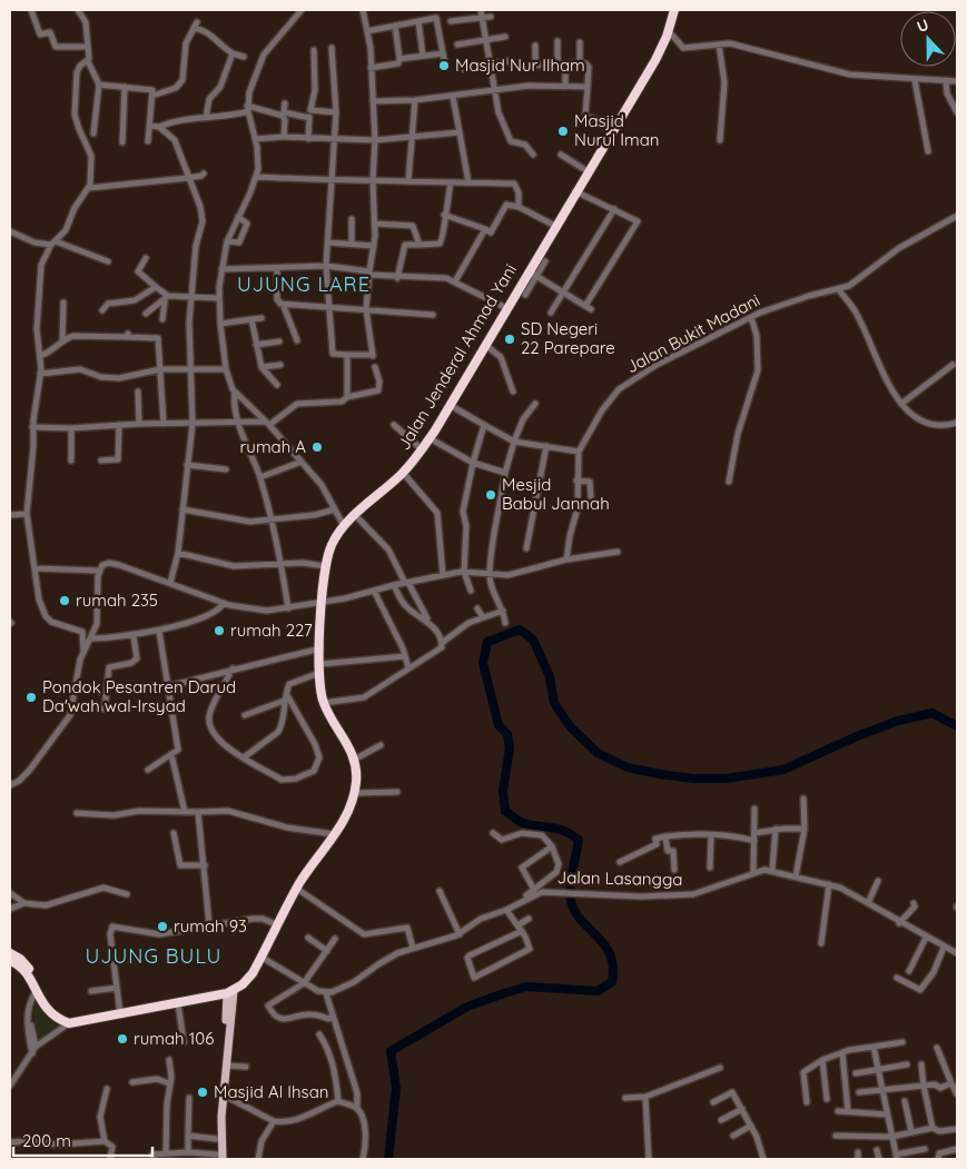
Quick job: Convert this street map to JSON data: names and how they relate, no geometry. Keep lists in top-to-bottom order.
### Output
{
  "streets": {
    "highway": ["Jalan Jenderal Ahmad Yani"],
    "street": ["Jalan Bukit Madani", "Jalan Lasangga"]
  },
  "districts": ["UJUNG LARE", "UJUNG BULU"],
  "places": [
    "Masjid Nur Ilham",
    "Masjid Nurul Iman",
    "SD Negeri 22 Parepare",
    "rumah A",
    "Mesjid Babul Jannah",
    "rumah 235",
    "rumah 227",
    "Pondok Pesantren Darud Da'wah wal-Irsyad",
    "rumah 93",
    "rumah 106",
    "Masjid Al Ihsan"
  ],
  "scale_bar": "200 m",
  "north": "top"
}
